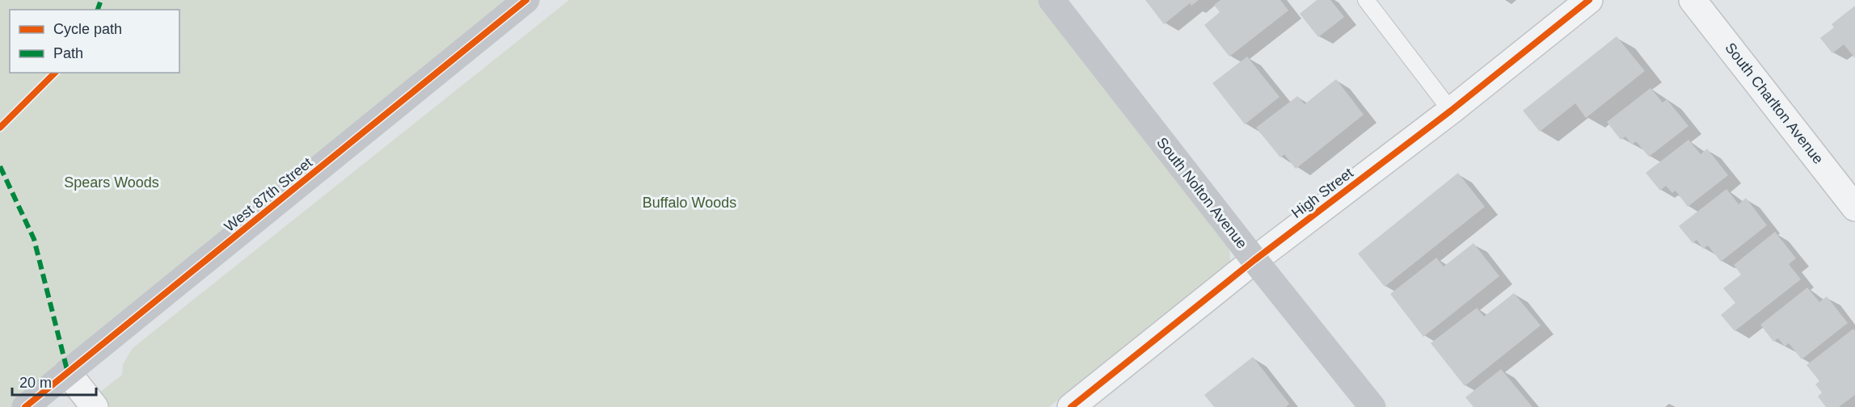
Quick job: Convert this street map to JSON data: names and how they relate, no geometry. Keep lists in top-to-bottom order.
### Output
{
  "streets": {
    "street": [
      "South Charlton Avenue",
      "South Nolton Avenue",
      "High Street",
      "West 87th Street"
    ]
  },
  "crossings": [
    ["South Nolton Avenue", "High Street"]
  ],
  "parks": ["Spears Woods", "Buffalo Woods"],
  "legend": ["Cycle path", "Path"],
  "scale_bar": "20 m"
}
